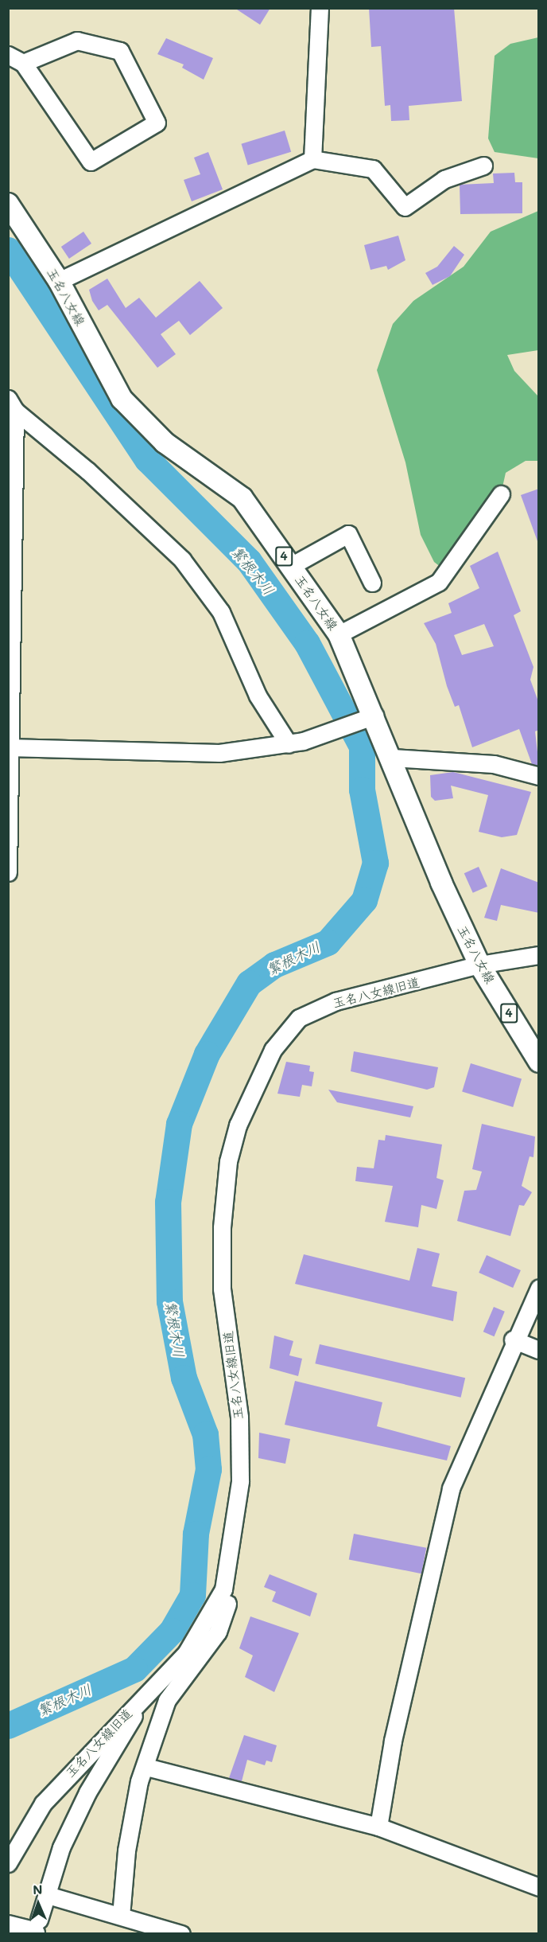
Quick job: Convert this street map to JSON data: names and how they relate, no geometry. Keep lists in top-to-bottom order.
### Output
{
  "streets": {
    "main road": ["玉名八女線", "4"],
    "street": ["玉名八女線旧道"]
  },
  "crossings": [
    ["玉名八女線", "玉名八女線旧道"]
  ],
  "water": ["繁根木川"],
  "north": "top"
}
